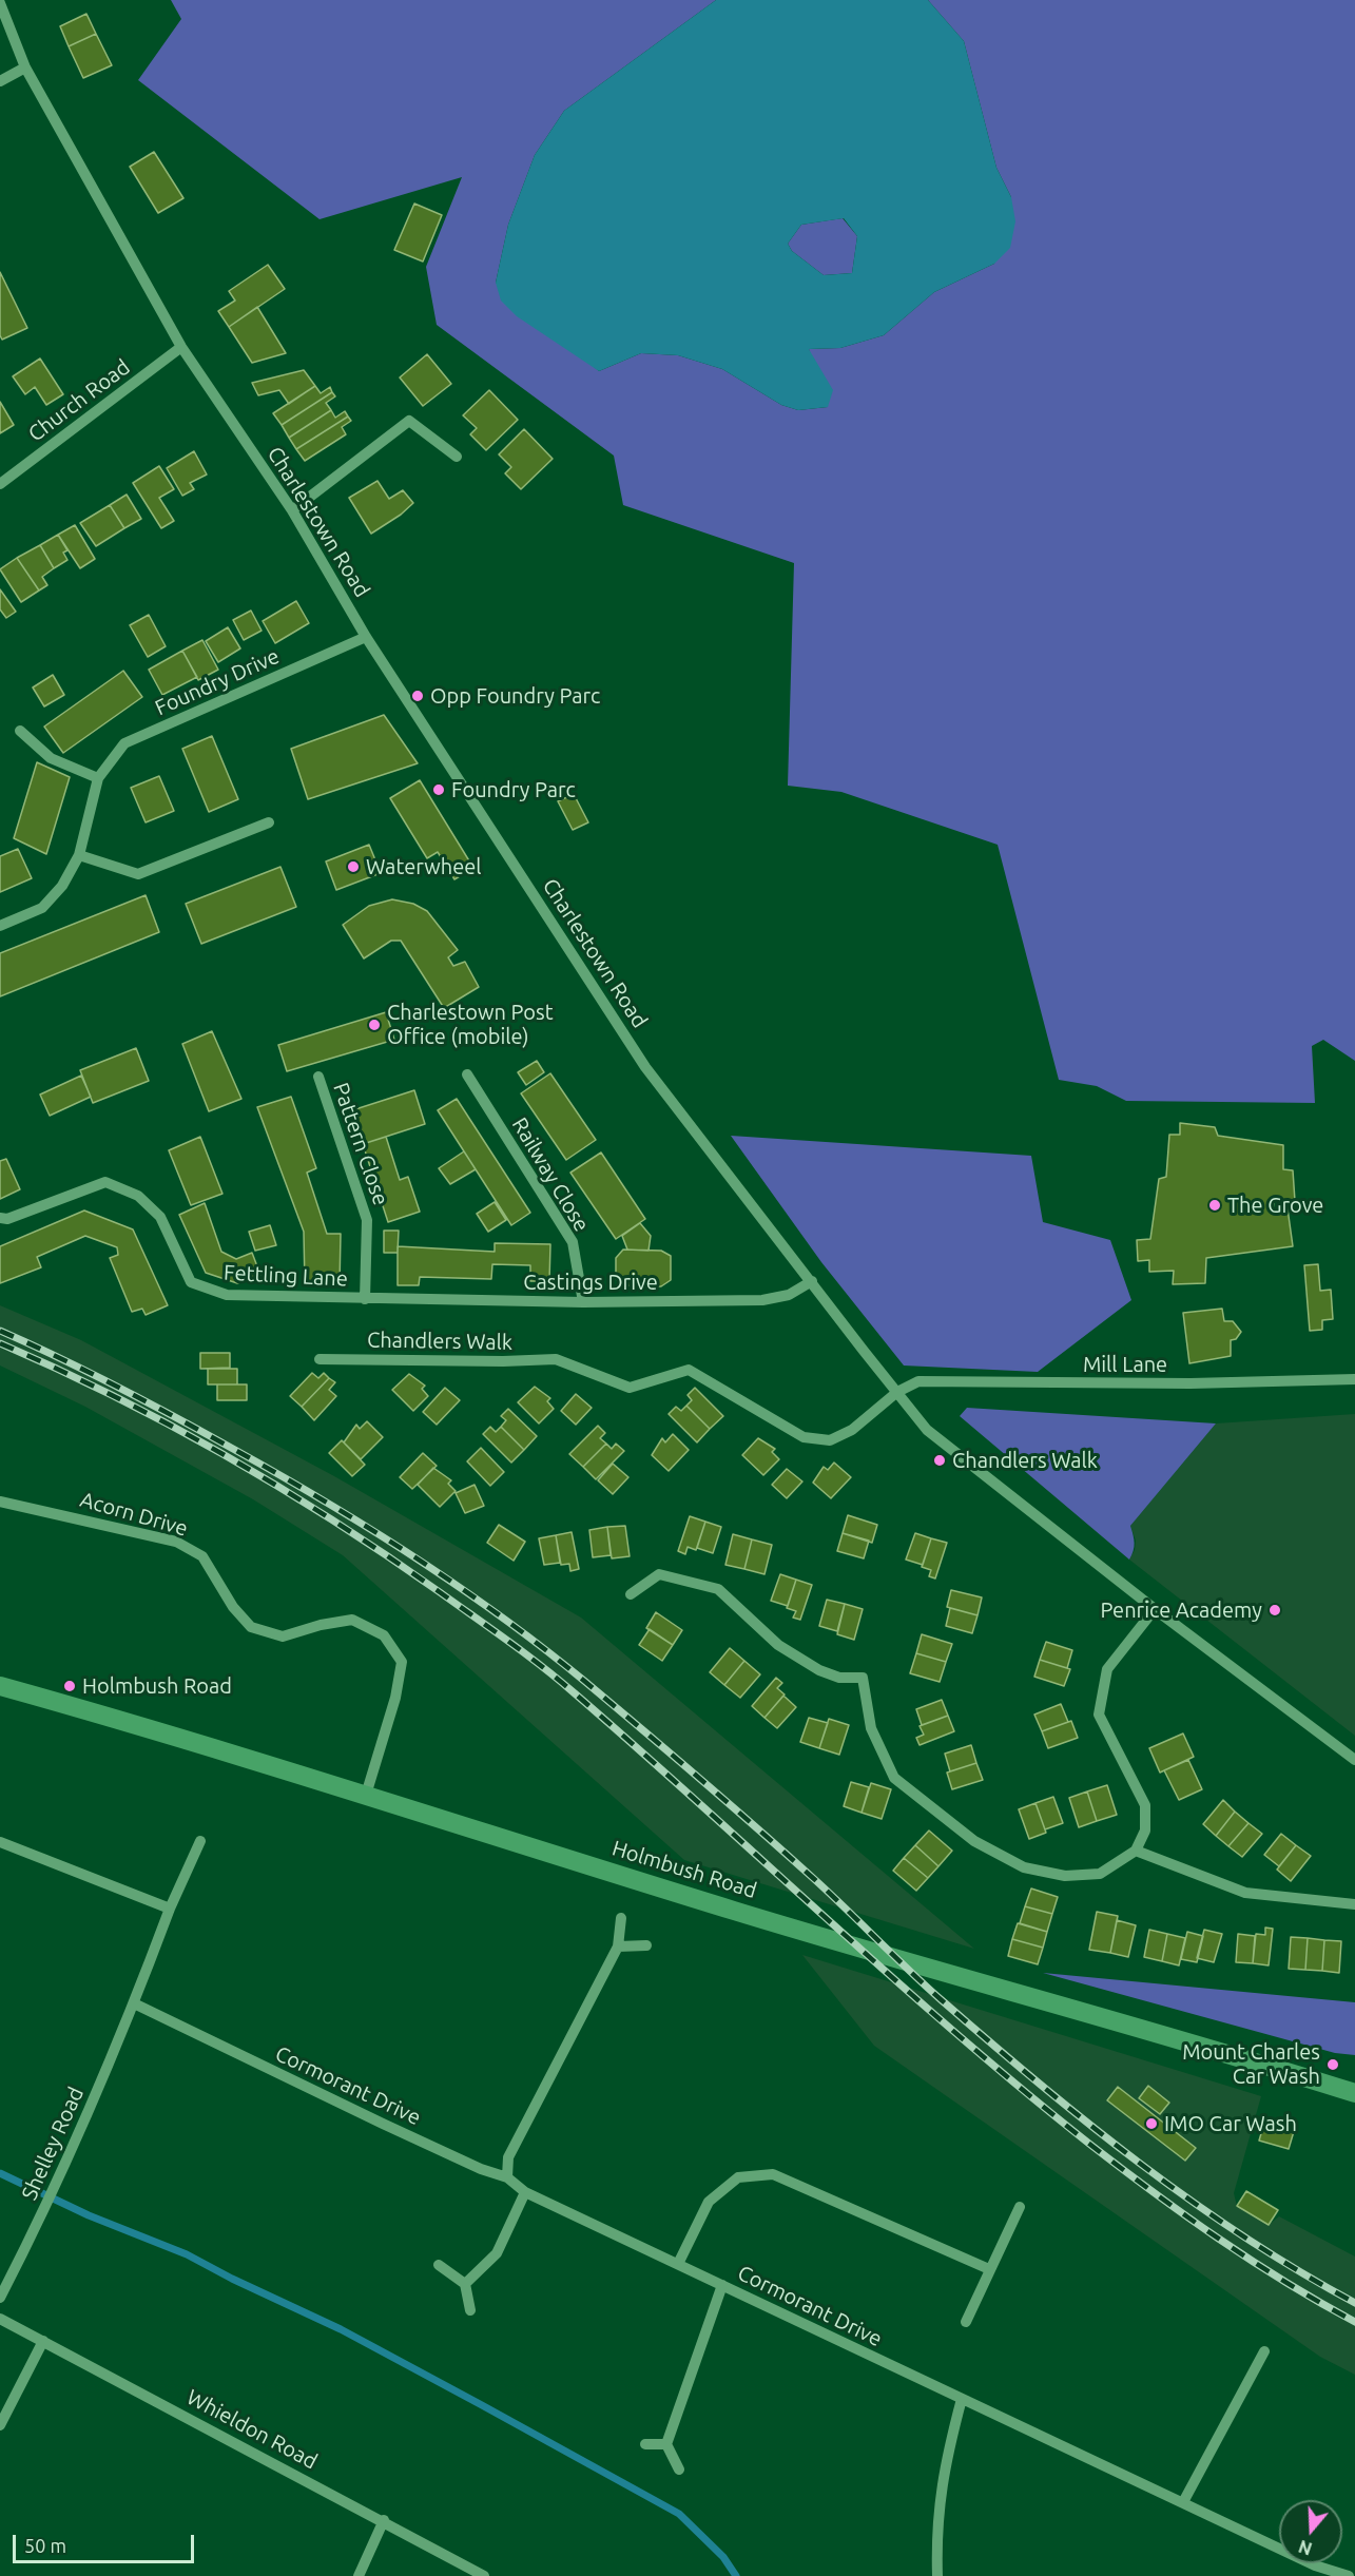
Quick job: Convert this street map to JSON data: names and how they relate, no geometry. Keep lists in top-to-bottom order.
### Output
{
  "streets": {
    "highway": ["Holmbush Road"],
    "street": [
      "Church Road",
      "Charlestown Road",
      "Foundry Drive",
      "Pattern Close",
      "Railway Close",
      "Fettling Lane",
      "Castings Drive",
      "Chandlers Walk",
      "Mill Lane",
      "Acorn Drive",
      "Cormorant Drive",
      "Shelley Road",
      "Whieldon Road"
    ]
  },
  "crossings": [
    ["Church Road", "Charlestown Road"],
    ["Charlestown Road", "Foundry Drive"],
    ["Charlestown Road", "Castings Drive"],
    ["Charlestown Road", "Chandlers Walk"],
    ["Charlestown Road", "Mill Lane"],
    ["Pattern Close", "Fettling Lane"],
    ["Pattern Close", "Castings Drive"],
    ["Railway Close", "Castings Drive"],
    ["Fettling Lane", "Castings Drive"],
    ["Chandlers Walk", "Mill Lane"],
    ["Acorn Drive", "Holmbush Road"],
    ["Cormorant Drive", "Shelley Road"]
  ],
  "places": [
    "Opp Foundry Parc",
    "Foundry Parc",
    "Waterwheel",
    "Charlestown Post Office (mobile)",
    "The Grove",
    "Chandlers Walk",
    "Penrice Academy",
    "Holmbush Road",
    "Mount Charles Car Wash",
    "IMO Car Wash"
  ],
  "scale_bar": "50 m",
  "north": "bottom"
}
